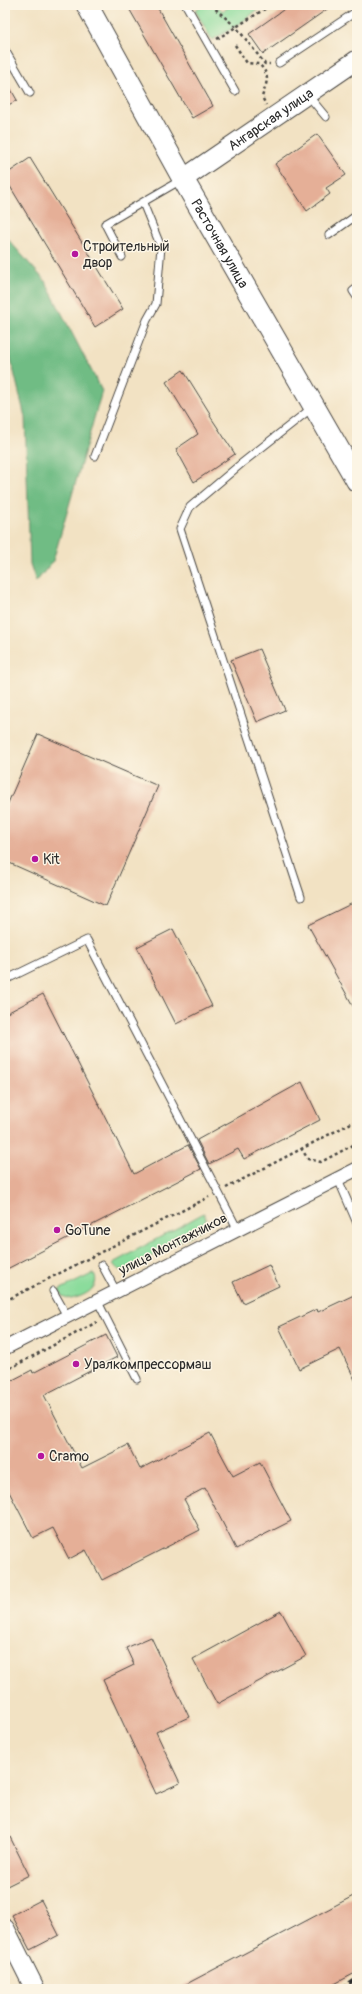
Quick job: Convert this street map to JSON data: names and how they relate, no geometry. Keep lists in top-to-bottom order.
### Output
{
  "streets": {
    "main road": ["Расточная улица"],
    "street": ["Ангарская улица", "улица Монтажников"]
  },
  "crossings": [
    ["Ангарская улица", "Расточная улица"]
  ],
  "places": [
    "Строительный двор",
    "Kit",
    "GoTune",
    "Уралкомпрессормаш",
    "Cramo"
  ]
}
